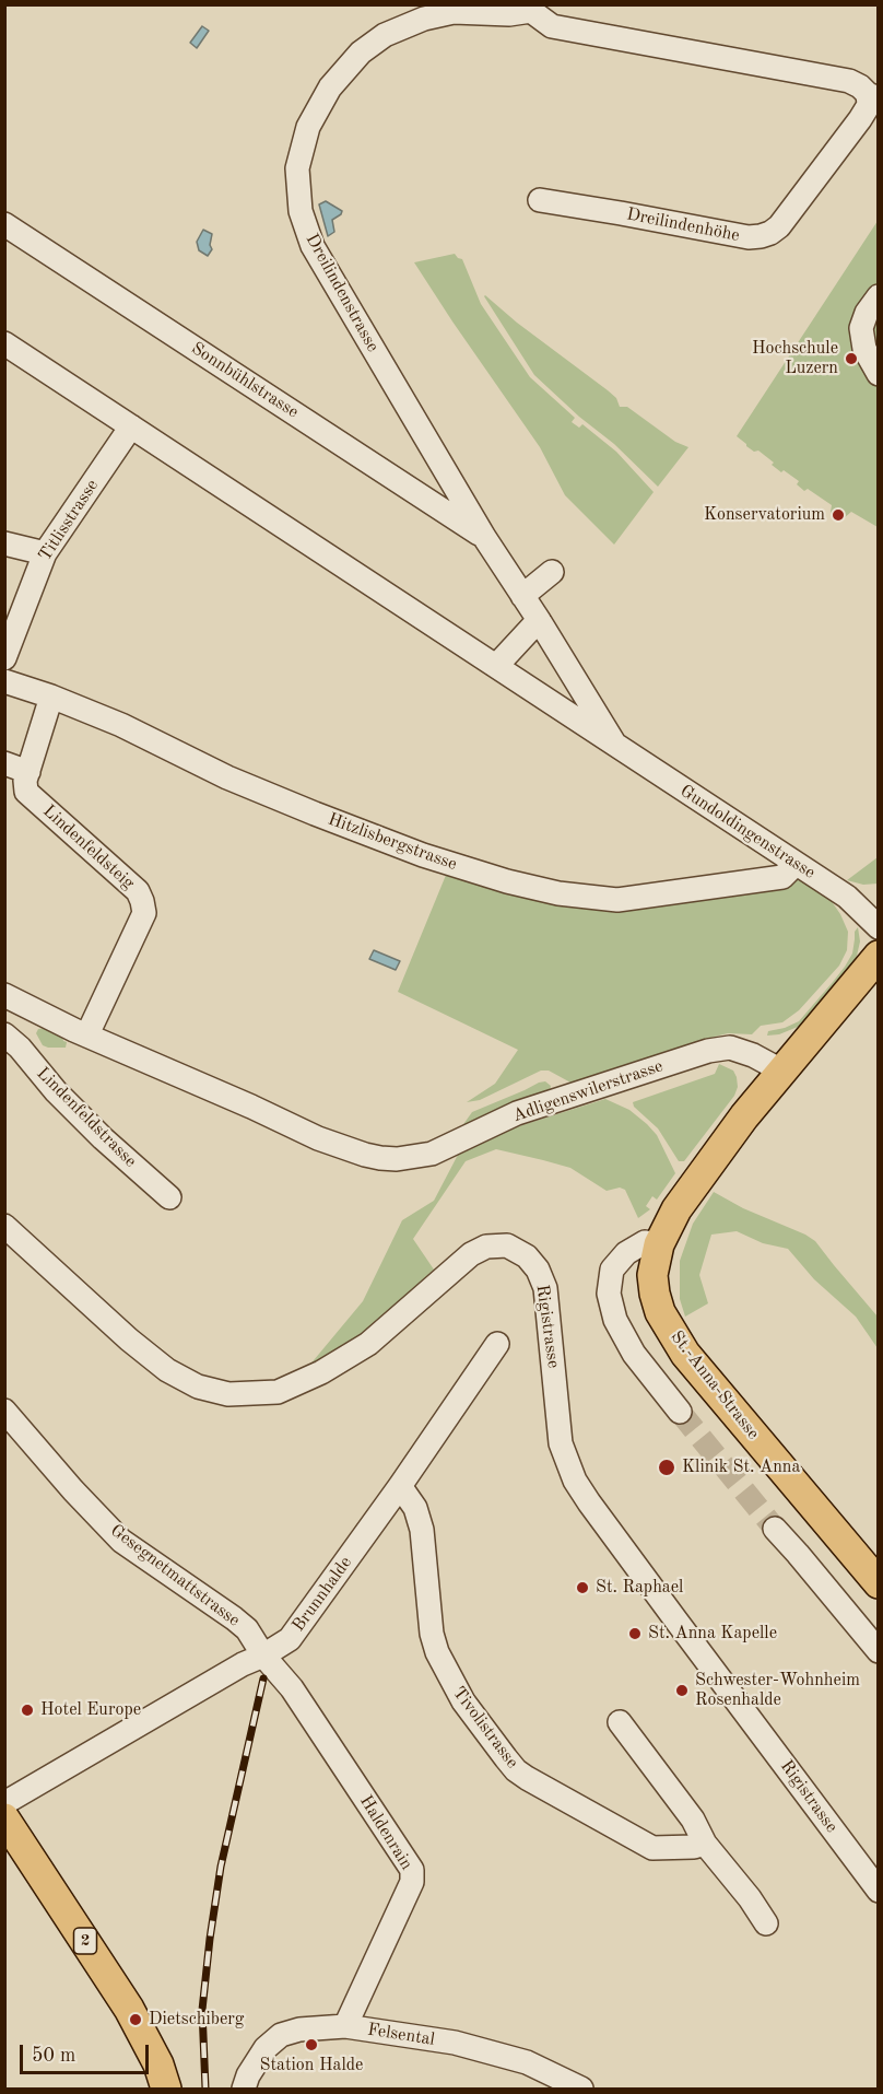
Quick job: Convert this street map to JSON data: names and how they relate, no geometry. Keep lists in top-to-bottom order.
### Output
{
  "streets": {
    "main road": ["St.-Anna-Strasse", "2"],
    "street": [
      "Dreilindenhöhe",
      "Dreilindenstrasse",
      "Sonnbühlstrasse",
      "Titlisstrasse",
      "Gundoldingenstrasse",
      "Hitzlisbergstrasse",
      "Lindenfeldsteig",
      "Adligenswilerstrasse",
      "Lindenfeldstrasse",
      "Rigistrasse",
      "Gesegnetmattstrasse",
      "Brunnhalde",
      "Tivolistrasse",
      "Haldenrain",
      "Felsental"
    ]
  },
  "crossings": [
    ["Dreilindenhöhe", "Dreilindenstrasse"],
    ["Dreilindenstrasse", "Sonnbühlstrasse"],
    ["Dreilindenstrasse", "Gundoldingenstrasse"],
    ["Gundoldingenstrasse", "Hitzlisbergstrasse"],
    ["Lindenfeldsteig", "Adligenswilerstrasse"],
    ["Adligenswilerstrasse", "St.-Anna-Strasse"],
    ["Gesegnetmattstrasse", "Brunnhalde"],
    ["Gesegnetmattstrasse", "Haldenrain"],
    ["Brunnhalde", "Tivolistrasse"],
    ["Brunnhalde", "Haldenrain"],
    ["Haldenrain", "Felsental"]
  ],
  "places": [
    "Hochschule Luzern",
    "Konservatorium",
    "Klinik St. Anna",
    "St. Raphael",
    "St. Anna Kapelle",
    "Schwester-Wohnheim Rosenhalde",
    "Hotel Europe",
    "Dietschiberg",
    "Station Halde"
  ],
  "scale_bar": "50 m"
}
